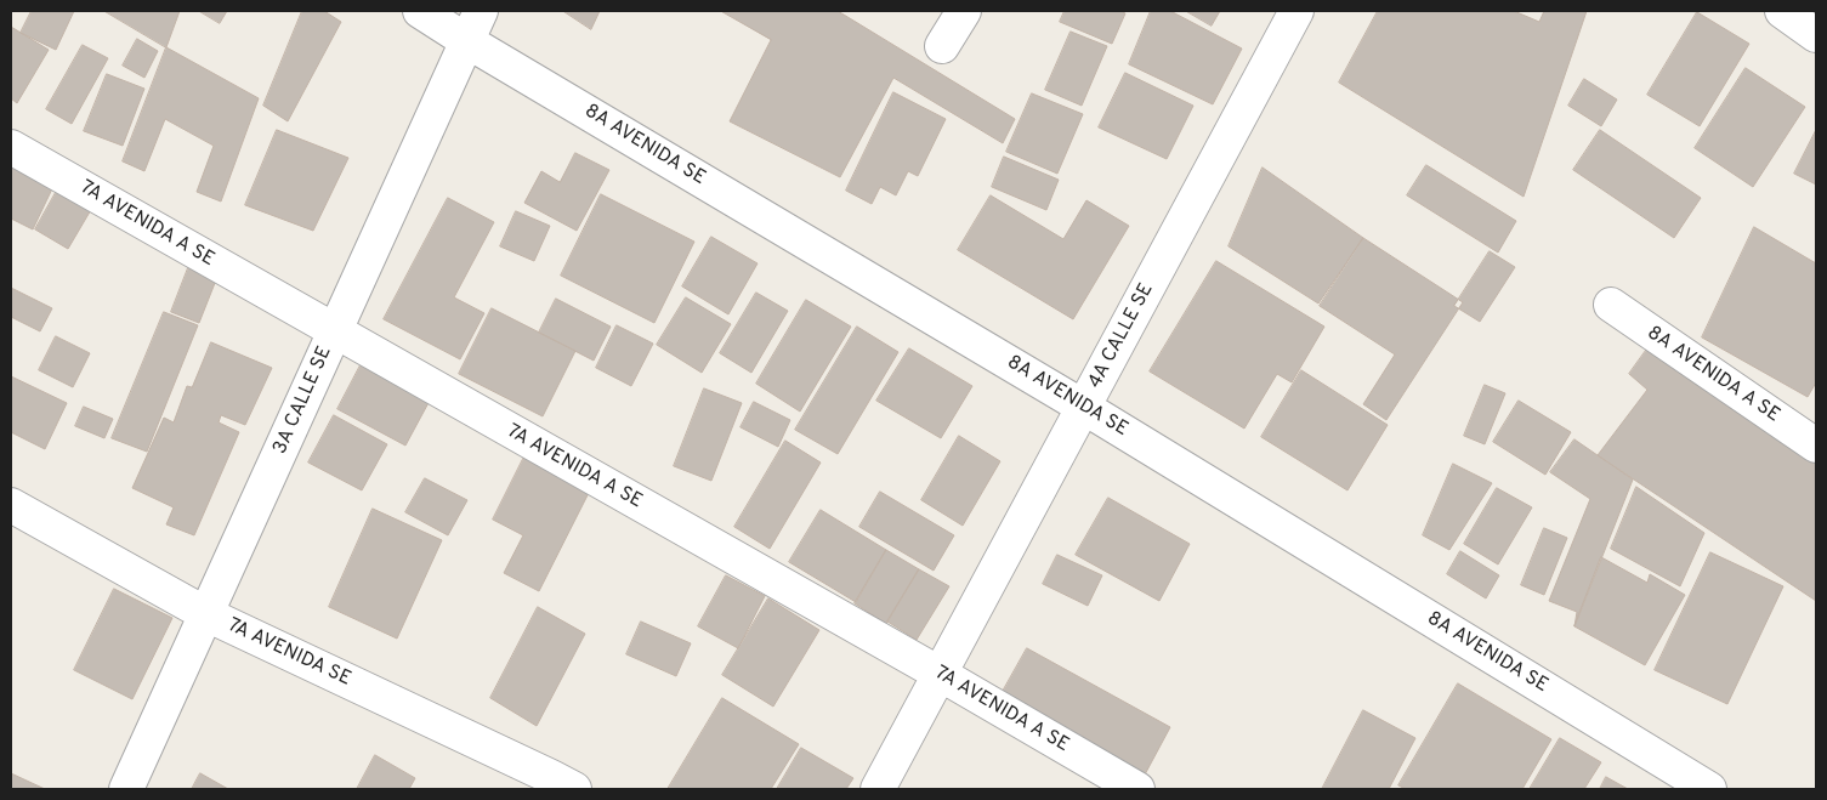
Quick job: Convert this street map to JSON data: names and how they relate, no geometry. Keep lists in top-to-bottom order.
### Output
{
  "streets": {
    "street": [
      "8A AVENIDA SE",
      "7A AVENIDA A SE",
      "4A CALLE SE",
      "8A AVENIDA A SE",
      "3A CALLE SE",
      "7A AVENIDA SE"
    ]
  },
  "crossings": [
    ["8A AVENIDA SE", "4A CALLE SE"],
    ["8A AVENIDA SE", "3A CALLE SE"],
    ["7A AVENIDA A SE", "4A CALLE SE"],
    ["7A AVENIDA A SE", "3A CALLE SE"],
    ["3A CALLE SE", "7A AVENIDA SE"]
  ]
}
